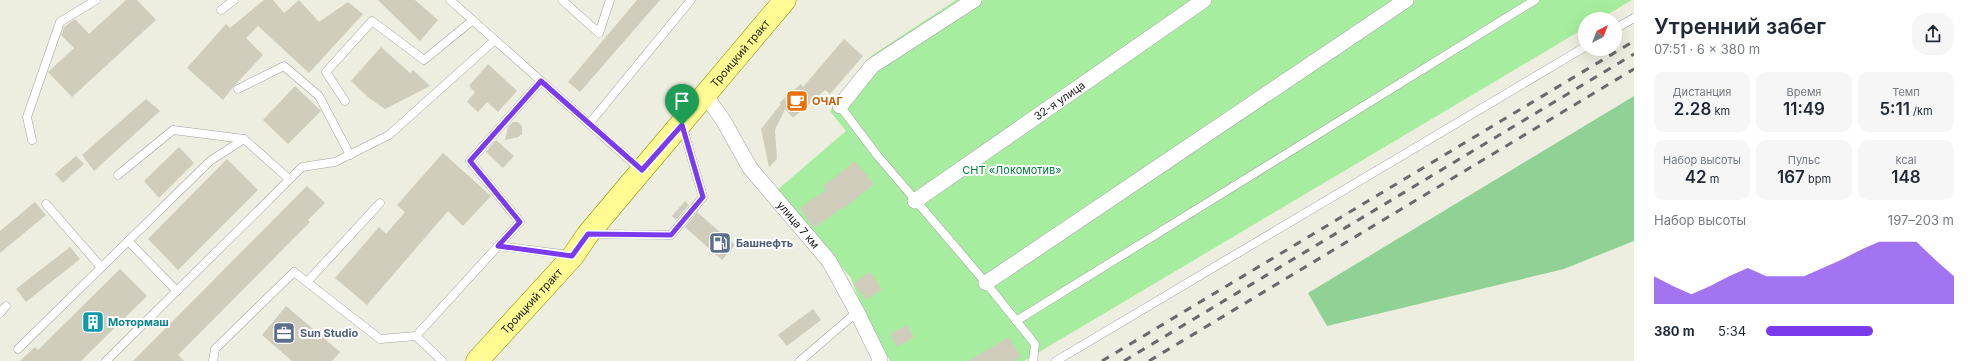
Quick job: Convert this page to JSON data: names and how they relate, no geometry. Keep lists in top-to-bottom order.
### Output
{
  "streets": {
    "main road": ["Троицкий тракт"],
    "street": ["32-я улица", "улица 7 км"]
  },
  "crossings": [
    ["Троицкий тракт", "улица 7 км"]
  ],
  "parks": ["СНТ «Локомотив»"],
  "places": {
    "cafe": ["ОЧАГ"],
    "fuel station": ["Башнефть"],
    "building": ["Мотормаш"],
    "office": ["Sun Studio"]
  },
  "north": "top right",
  "page": {
    "heading": ["Утренний забег", "07:51 · 6 × 380 m"],
    "stats": [
      ["Дистанция", "2.28 km"],
      ["Время", "11:49"],
      ["Темп", "5:11 /km"],
      ["Набор высоты", "42 m"],
      ["Пульс", "167 bpm"],
      ["kcal", "148"]
    ],
    "chart": ["Набор высоты", "197–203 m"],
    "list": [
      {
        "name": "380 m",
        "note": "5:34"
      }
    ]
  }
}
